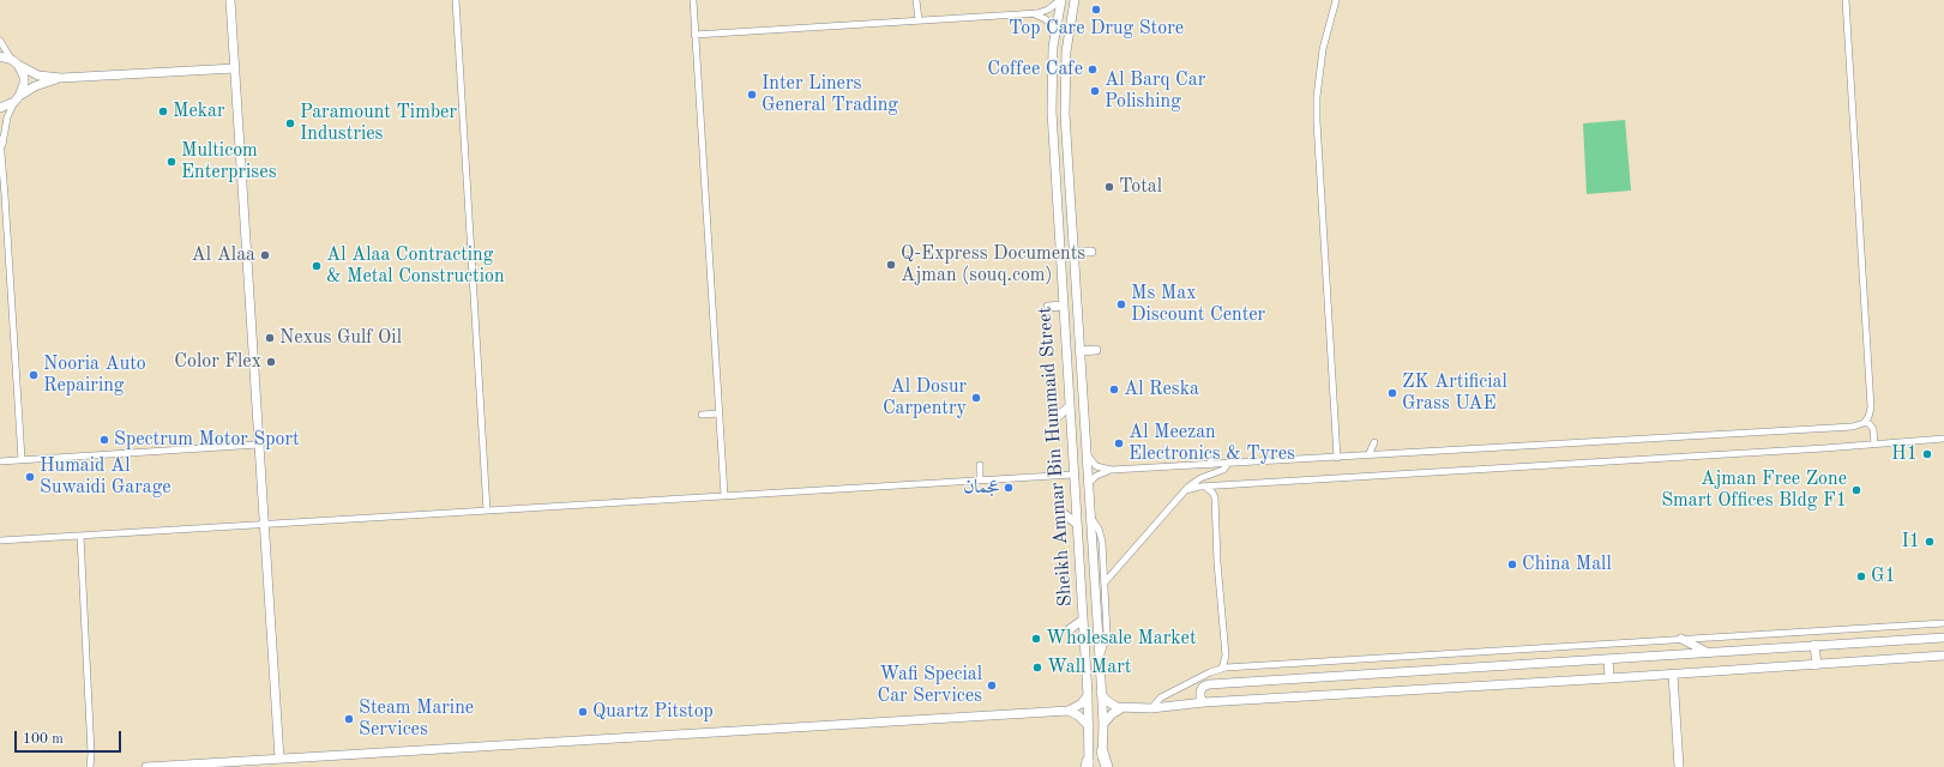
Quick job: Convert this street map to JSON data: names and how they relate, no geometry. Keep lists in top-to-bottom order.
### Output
{
  "streets": {
    "street": ["Sheikh Ammar Bin Hummaid Street"]
  },
  "places": [
    "Top Care Drug Store",
    "Coffee Cafe",
    "Al Barq Car Polishing",
    "Inter Liners General Trading",
    "Mekar",
    "Paramount Timber Industries",
    "Multicom Enterprises",
    "Total",
    "Al Alaa",
    "Q-Express Documents Ajman (souq.com)",
    "Al Alaa Contracting & Metal Construction",
    "Ms Max Discount Center",
    "Nexus Gulf Oil",
    "Color Flex",
    "Nooria Auto Repairing",
    "Al Reska",
    "ZK Artificial Grass UAE",
    "Al Dosur Carpentry",
    "Spectrum Motor Sport",
    "Al Meezan Electronics & Tyres",
    "H1",
    "Humaid Al Suwaidi Garage",
    "عجمان",
    "Ajman Free Zone Smart Offices Bldg F1",
    "I1",
    "China Mall",
    "G1",
    "Wholesale Market",
    "Wall Mart",
    "Wafi Special Car Services",
    "Quartz Pitstop",
    "Steam Marine Services"
  ],
  "scale_bar": "100 m"
}
